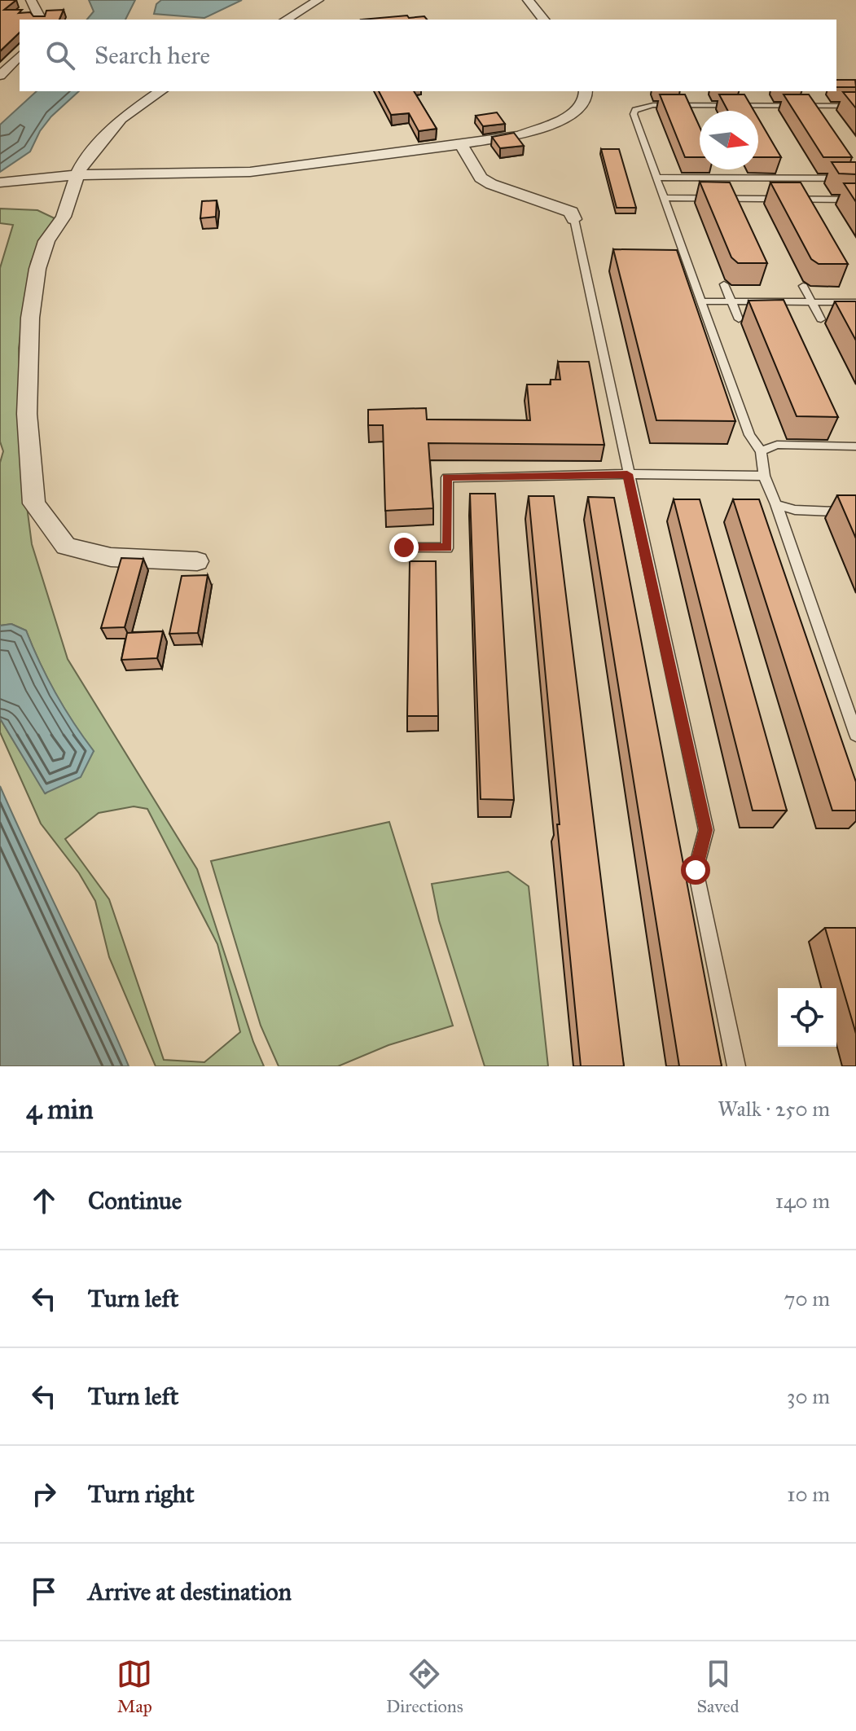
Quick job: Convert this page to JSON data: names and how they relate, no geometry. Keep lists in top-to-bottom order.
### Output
{
  "north": "right",
  "page": {
    "search": "Search here",
    "heading": ["4 min", "Walk · 250 m"],
    "list": [
      ["Continue", "140 m"],
      ["Turn left", "70 m"],
      ["Turn left", "30 m"],
      ["Turn right", "10 m"],
      "Arrive at destination"
    ],
    "nav": ["Map", "Directions", "Saved"]
  }
}
